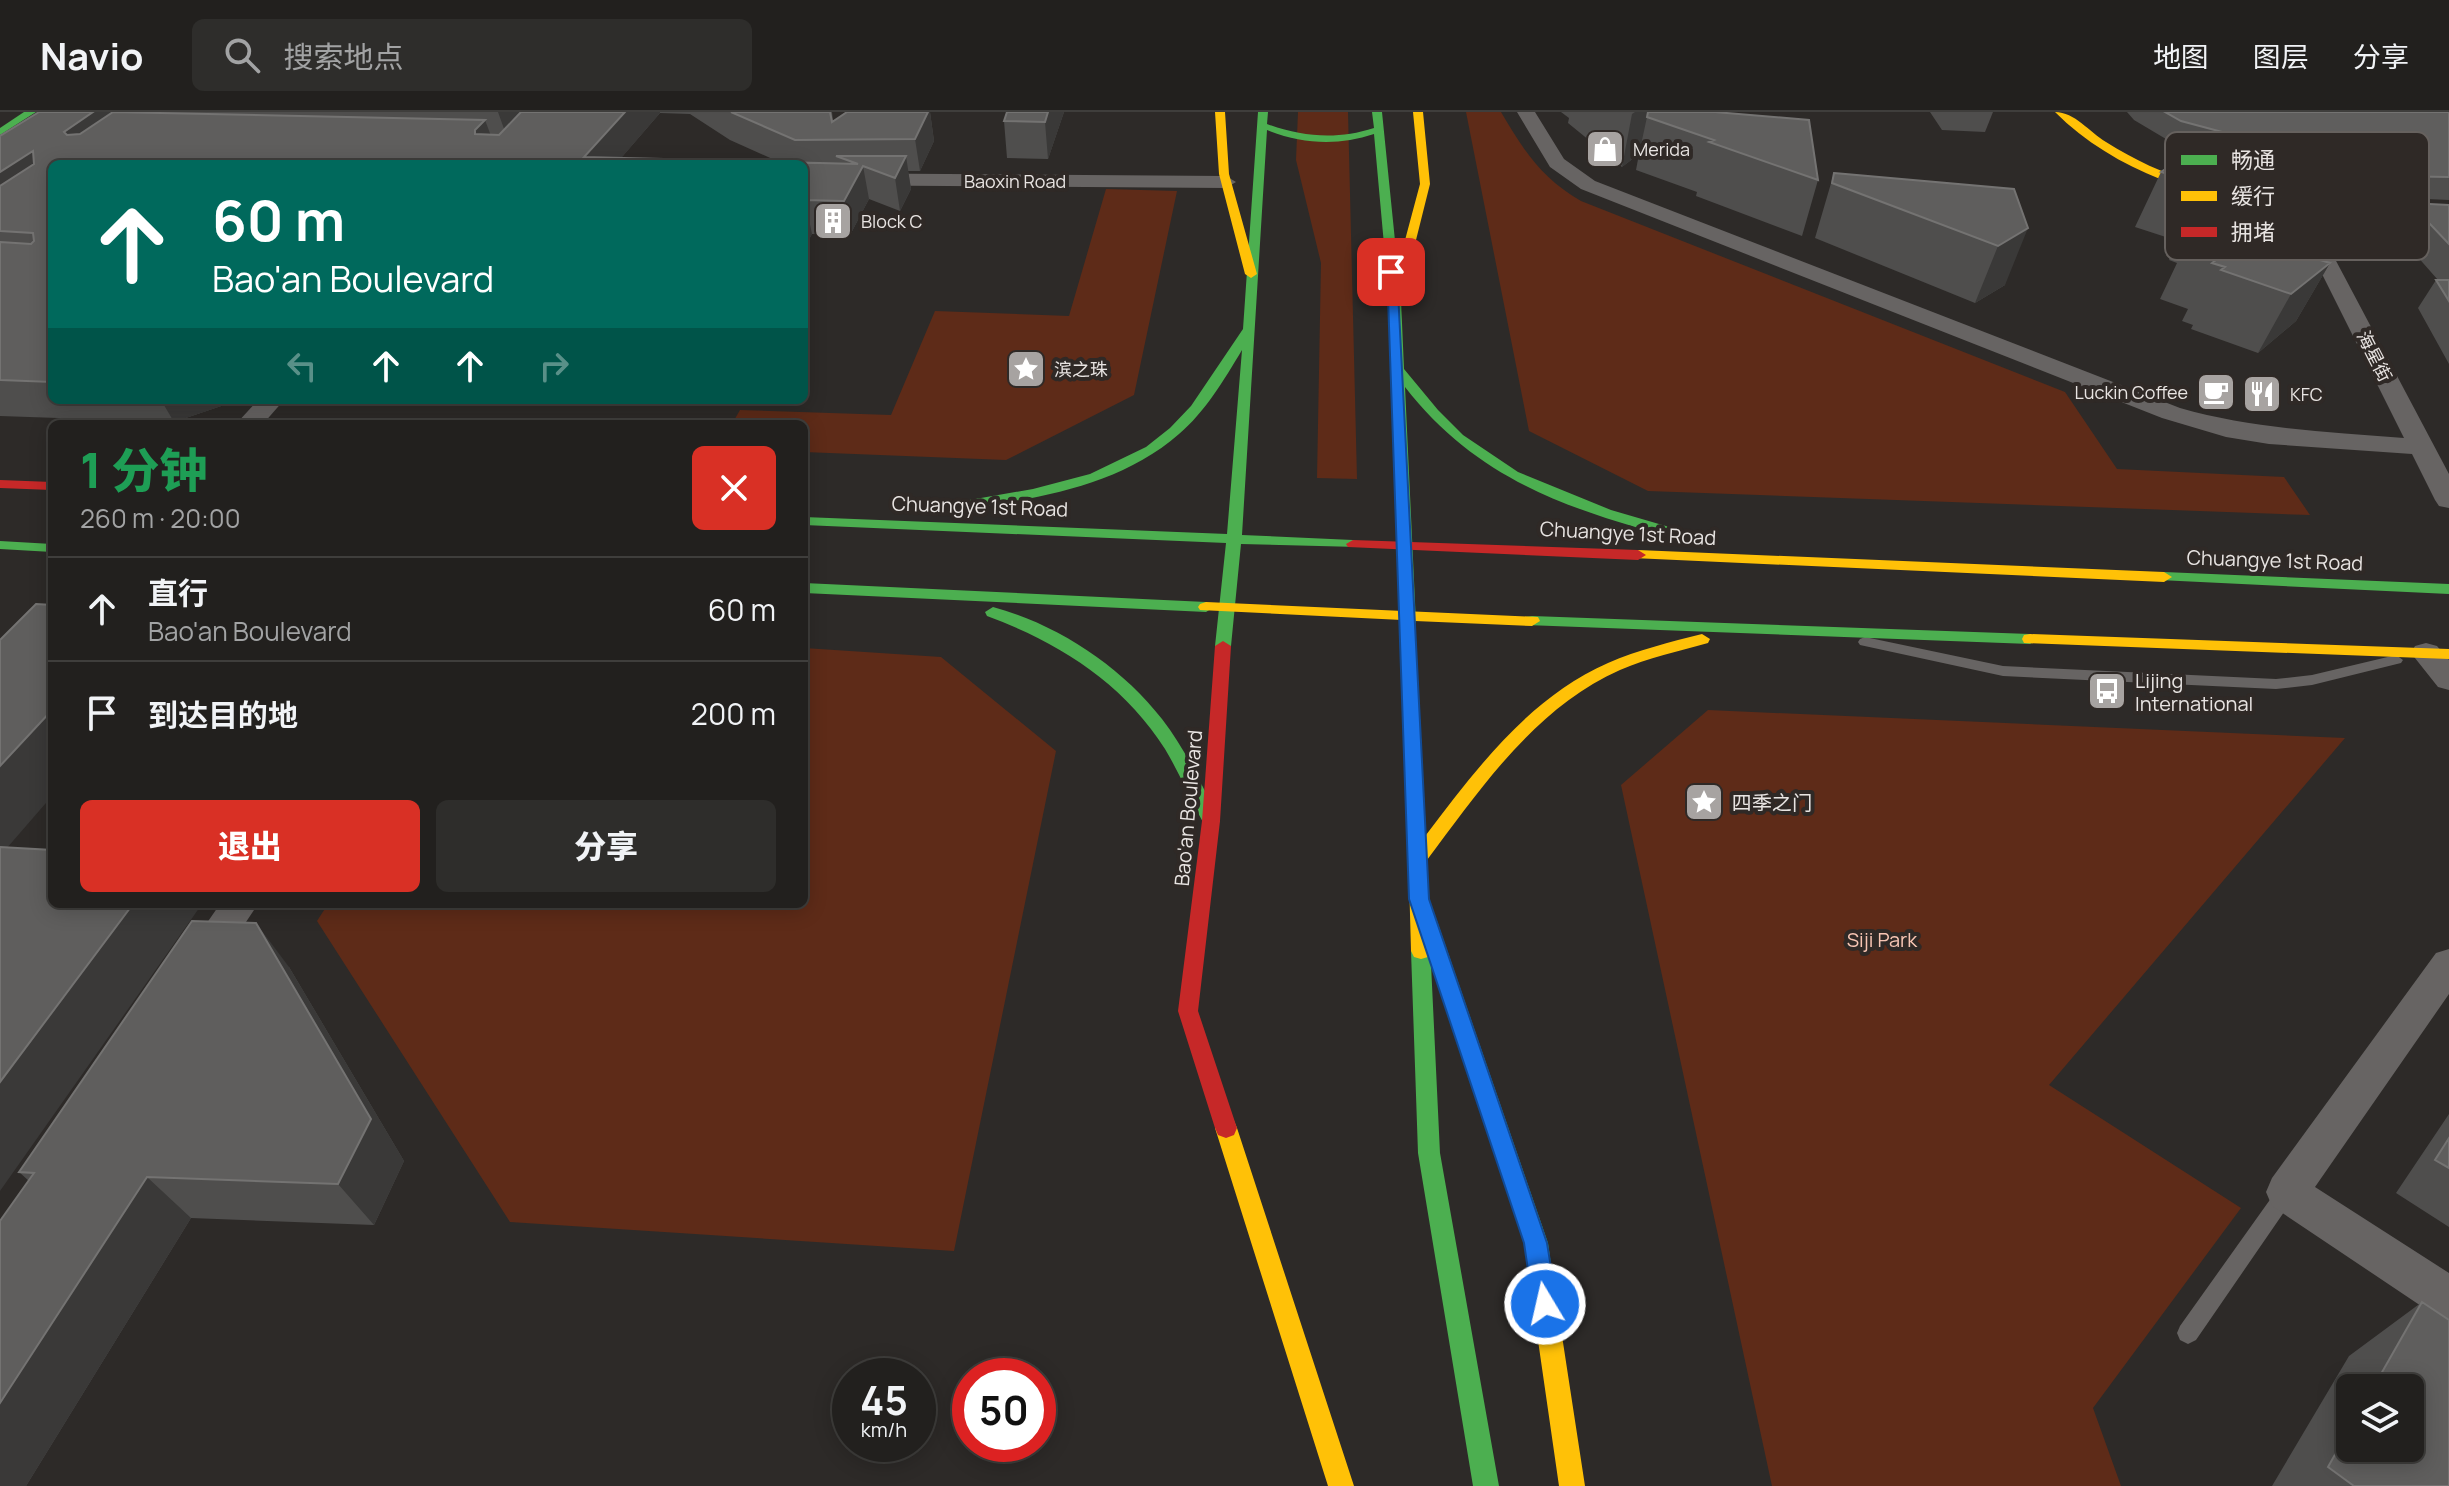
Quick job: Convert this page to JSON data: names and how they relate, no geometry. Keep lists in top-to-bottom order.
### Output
{
  "streets": {
    "main road": ["Chuangye 1st Road", "Bao'an Boulevard"],
    "street": ["Baoxin Road", "海星街"]
  },
  "crossings": [
    ["Chuangye 1st Road", "Bao'an Boulevard"]
  ],
  "parks": ["Siji Park"],
  "places": {
    "shop": ["Merida"],
    "building": ["Block C"],
    "place": ["滨之珠", "四季之门"],
    "cafe": ["Luckin Coffee"],
    "restaurant": ["KFC"],
    "bus stop": ["Lijing International"]
  },
  "legend": ["畅通", "缓行", "拥堵"],
  "page": {
    "header": "Navio",
    "search": "搜索地点",
    "nav": ["地图", "图层", "分享"],
    "turn": ["60 m", "Bao'an Boulevard"],
    "heading": ["1 分钟", "260 m · 20:00"],
    "list": [
      {
        "name": "直行",
        "note": "Bao'an Boulevard",
        "value": "60 m"
      },
      {
        "name": "到达目的地",
        "value": "200 m"
      }
    ],
    "buttons": ["退出", "分享"],
    "speed": "45 km/h",
    "limit": "50"
  }
}
